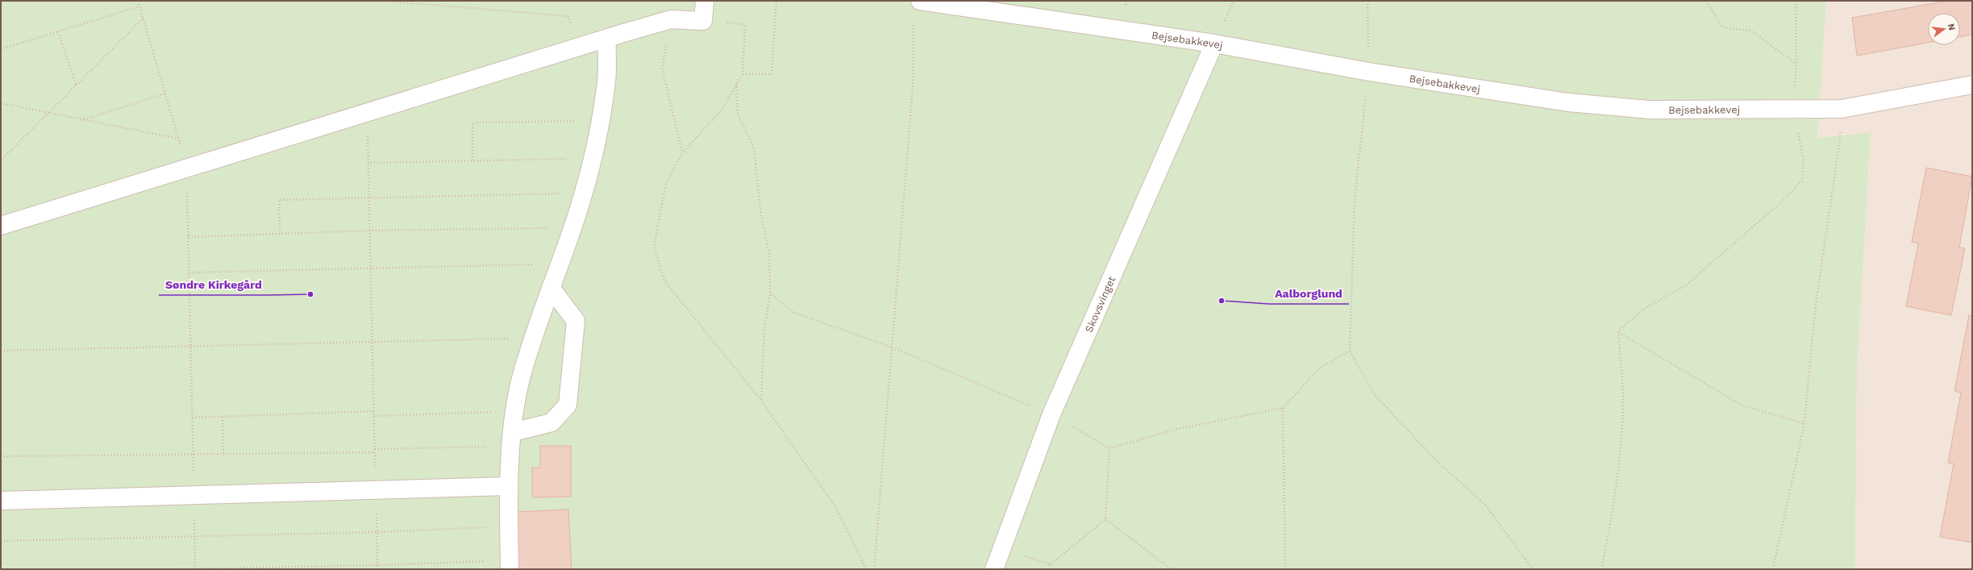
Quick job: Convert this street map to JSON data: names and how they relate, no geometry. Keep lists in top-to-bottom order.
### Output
{
  "streets": {
    "street": ["Bejsebakkevej", "Skovsvinget"]
  },
  "crossings": [
    ["Bejsebakkevej", "Skovsvinget"]
  ],
  "places": ["Søndre Kirkegård", "Aalborglund"],
  "north": "right"
}
